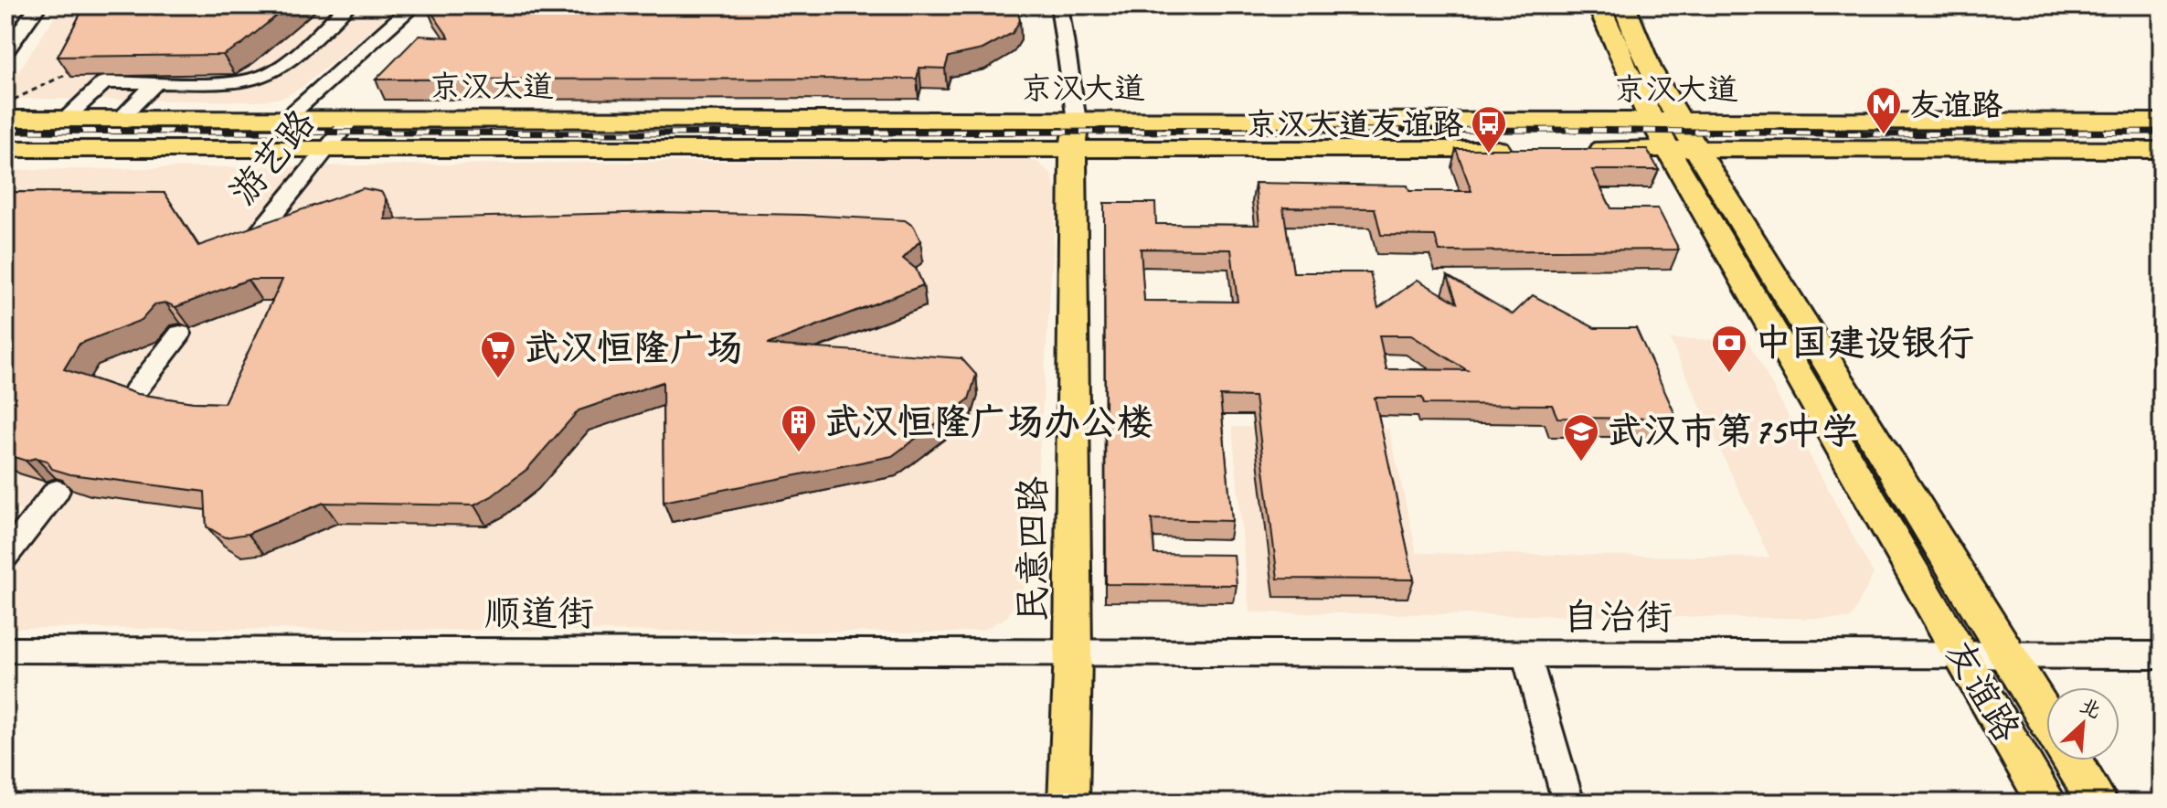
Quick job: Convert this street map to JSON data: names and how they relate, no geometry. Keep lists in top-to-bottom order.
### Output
{
  "streets": {
    "main road": ["京汉大道", "民意四路", "友谊路"],
    "street": ["游艺路", "顺道街", "自治街"]
  },
  "crossings": [
    ["京汉大道", "游艺路"],
    ["京汉大道", "民意四路"],
    ["京汉大道", "友谊路"],
    ["民意四路", "顺道街"],
    ["民意四路", "自治街"],
    ["顺道街", "自治街"],
    ["自治街", "友谊路"]
  ],
  "places": {
    "metro station": ["友谊路"],
    "bus stop": ["京汉大道友谊路"],
    "bank": ["中国建设银行"],
    "supermarket": ["武汉恒隆广场"],
    "building": ["武汉恒隆广场办公楼"],
    "school or university": ["武汉市第75中学"]
  },
  "north": "top right"
}
